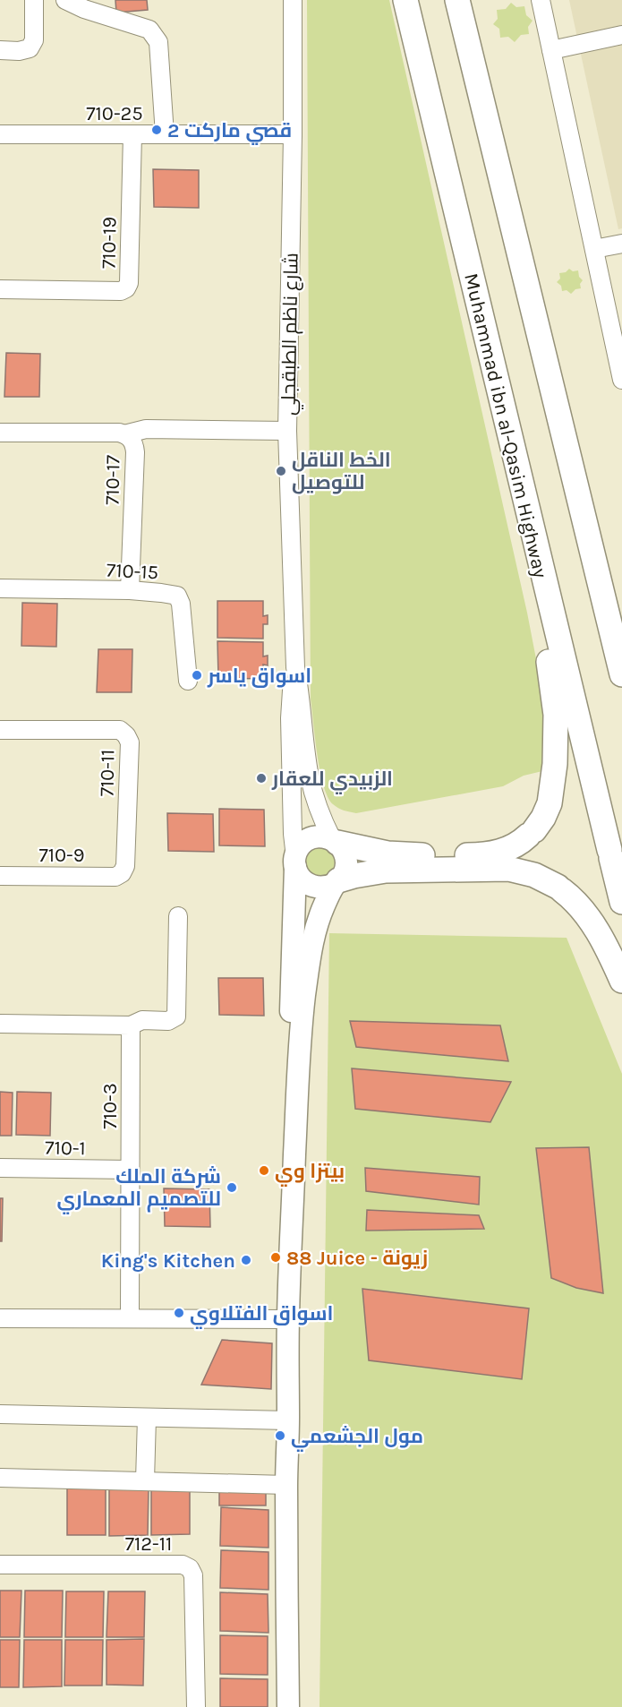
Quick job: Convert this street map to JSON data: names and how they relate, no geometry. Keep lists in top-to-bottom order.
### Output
{
  "streets": {
    "highway": ["Muhammad ibn al-Qasim Highway"],
    "street": [
      "710-25",
      "710-19",
      "شارع ناظم الطبقجلي",
      "710-17",
      "710-15",
      "710-11",
      "710-9",
      "710-3",
      "710-1",
      "712-11"
    ]
  },
  "crossings": [
    ["710-25", "710-19"],
    ["710-25", "شارع ناظم الطبقجلي"],
    ["710-17", "710-15"],
    ["710-11", "710-9"],
    ["710-3", "710-1"]
  ],
  "places": [
    "قصي ماركت 2",
    "الخط الناقل للتوصيل",
    "اسواق ياسر",
    "الزبيدي للعقار",
    "بيتزا وي",
    "شركة الملك للتصميم المعماري",
    "88 Juice - زيونة",
    "King's Kitchen",
    "اسواق الفتلاوي",
    "مول الجشعمي"
  ]
}
